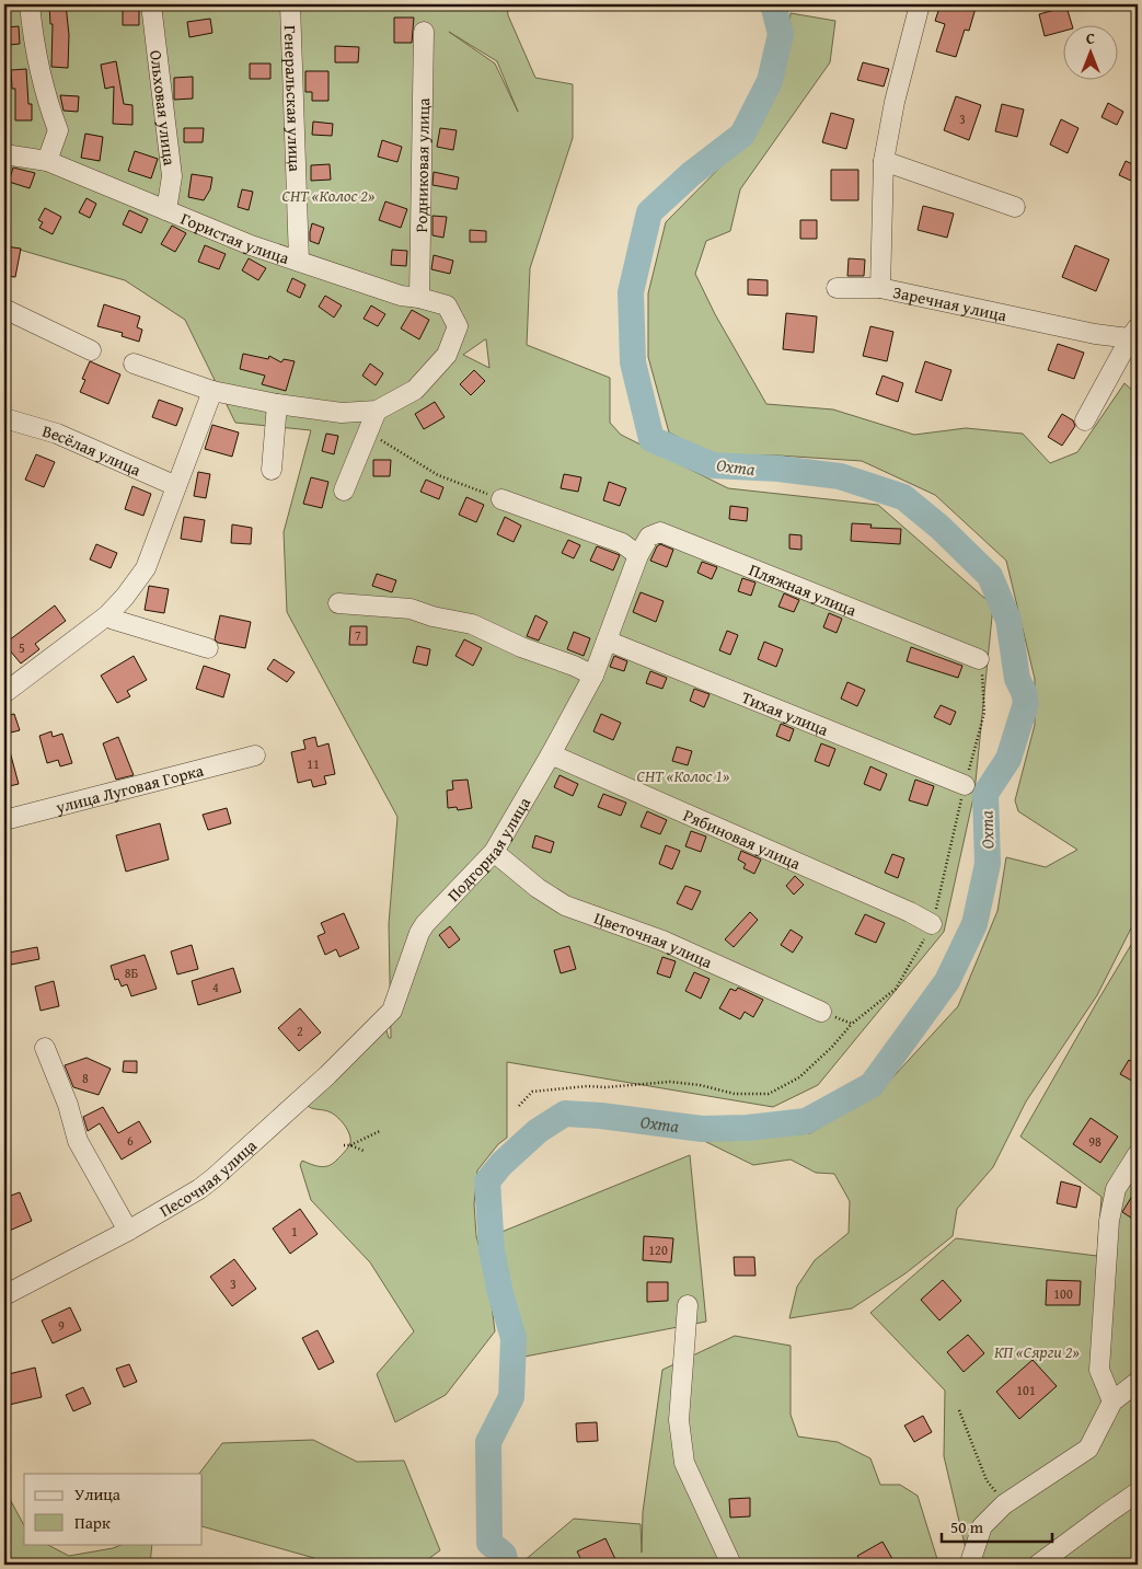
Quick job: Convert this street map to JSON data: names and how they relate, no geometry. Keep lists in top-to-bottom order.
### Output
{
  "streets": {
    "street": [
      "Генеральская улица",
      "Ольховая улица",
      "Родниковая улица",
      "Гористая улица",
      "Заречная улица",
      "Весёлая улица",
      "Пляжная улица",
      "Тихая улица",
      "улица Луговая Горка",
      "Рябиновая улица",
      "Подгорная улица",
      "Цветочная улица",
      "Песочная улица"
    ]
  },
  "crossings": [
    ["Генеральская улица", "Гористая улица"],
    ["Ольховая улица", "Гористая улица"],
    ["Родниковая улица", "Гористая улица"],
    ["Пляжная улица", "Подгорная улица"],
    ["Тихая улица", "Подгорная улица"],
    ["Рябиновая улица", "Подгорная улица"],
    ["Подгорная улица", "Цветочная улица"],
    ["Подгорная улица", "Песочная улица"]
  ],
  "water": ["Охта"],
  "parks": ["СНТ «Колос 2»", "СНТ «Колос 1»", "КП «Сярги 2»"],
  "house_numbers": [
    "3",
    "7",
    "5",
    "11",
    "8Б",
    "4",
    "2",
    "8",
    "6",
    "98",
    "1",
    "120",
    "3",
    "100",
    "9",
    "101"
  ],
  "legend": ["Улица", "Парк"],
  "scale_bar": "50 m",
  "north": "top"
}
